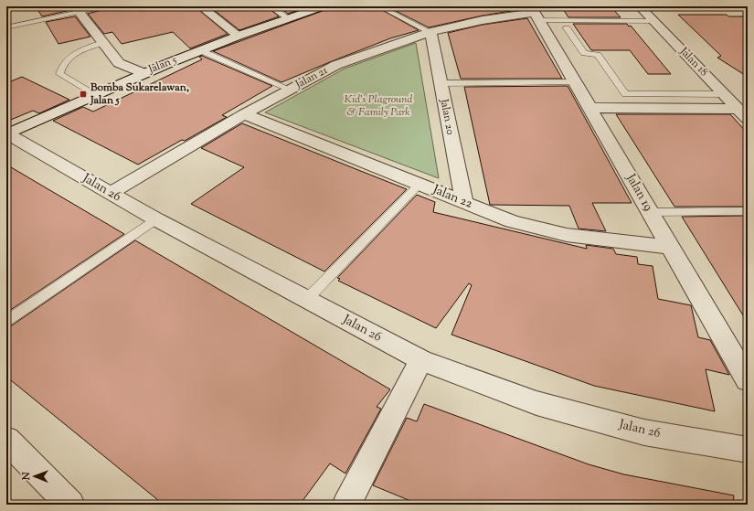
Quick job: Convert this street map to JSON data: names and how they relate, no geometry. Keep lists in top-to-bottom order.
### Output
{
  "streets": {
    "street": [
      "Jalan 18",
      "Jalan 5",
      "Jalan 21",
      "Jalan 20",
      "Jalan 26",
      "Jalan 19",
      "Jalan 22"
    ]
  },
  "crossings": [
    ["Jalan 5", "Jalan 26"],
    ["Jalan 21", "Jalan 20"],
    ["Jalan 21", "Jalan 26"],
    ["Jalan 21", "Jalan 19"],
    ["Jalan 21", "Jalan 22"],
    ["Jalan 20", "Jalan 22"],
    ["Jalan 19", "Jalan 22"]
  ],
  "parks": ["Kid's Plaground & Family Park"],
  "places": {
    "transit": ["Bomba Sukarelawan, Jalan 5"]
  },
  "north": "left"
}
